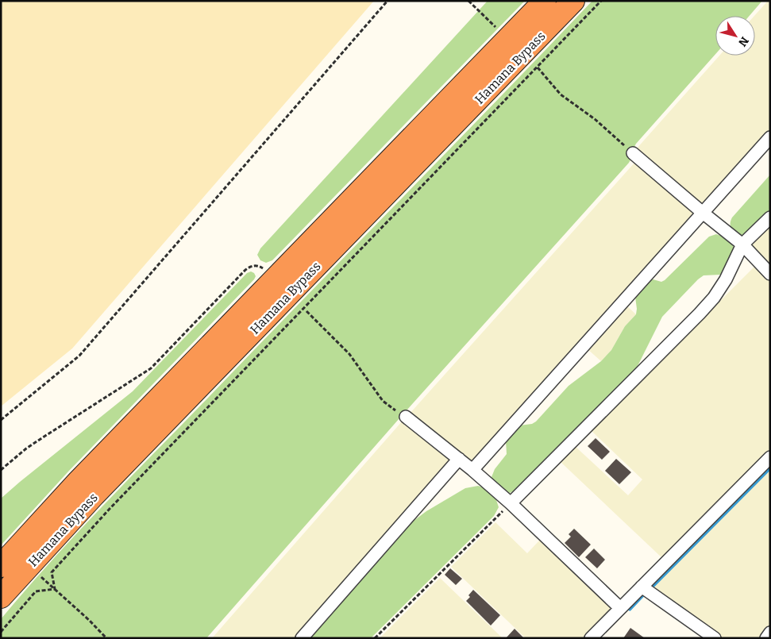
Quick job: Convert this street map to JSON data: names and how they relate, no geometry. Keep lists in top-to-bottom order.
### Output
{
  "streets": {
    "highway": ["Hamana Bypass"]
  },
  "north": "bottom right"
}
